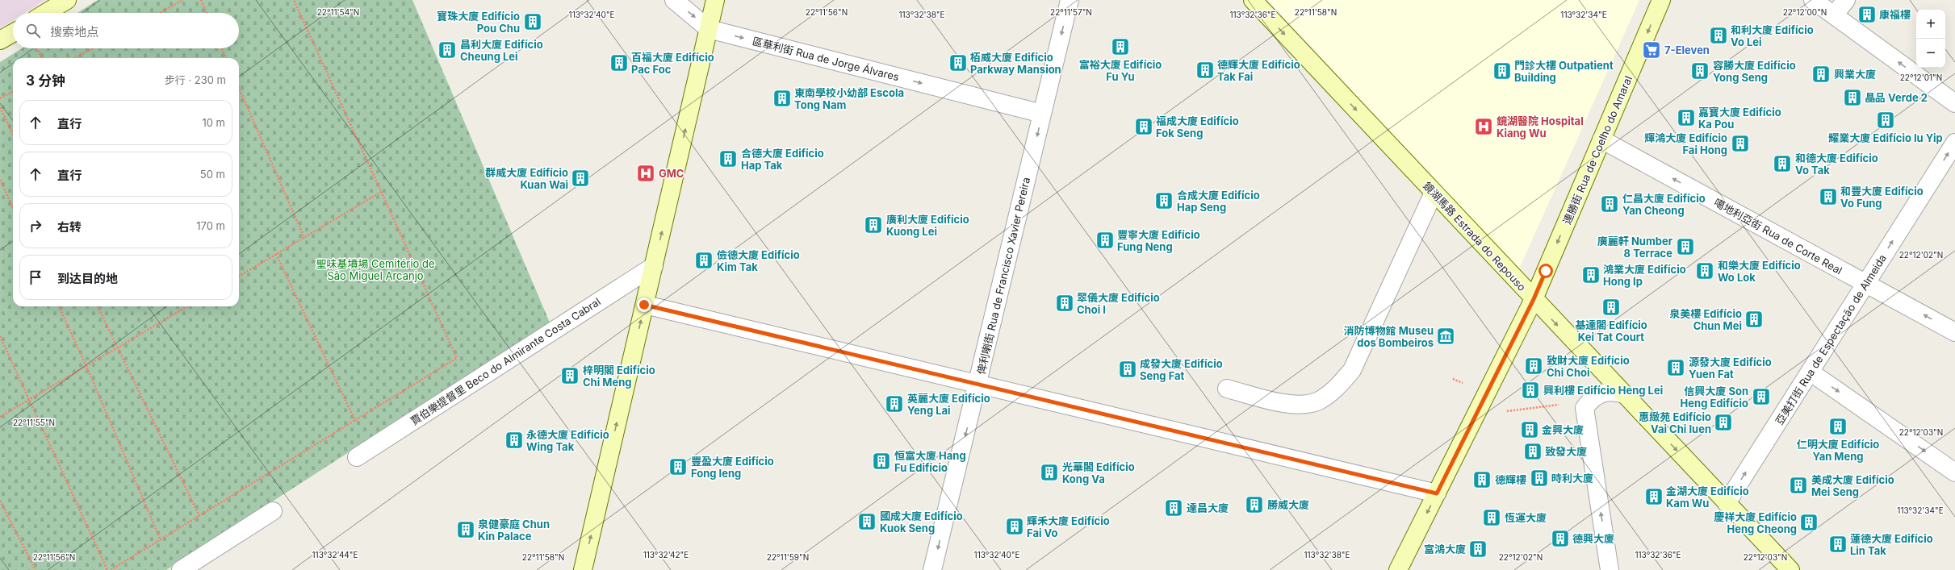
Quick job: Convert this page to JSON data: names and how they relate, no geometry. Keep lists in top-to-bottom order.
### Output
{
  "streets": {
    "street": [
      "區華利街 Rua de Jorge Álvares",
      "連勝街 Rua de Coelho do Amaral",
      "鏡湖馬路 Estrada do Repouso",
      "噶地利亞街 Rua de Corte Real",
      "俾利喇街 Rua de Francisco Xavier Pereira",
      "亞美打街 Rua de Espectação de Almeida",
      "賈伯樂提督里 Beco do Almirante Costa Cabral"
    ]
  },
  "crossings": [
    ["區華利街 Rua de Jorge Álvares", "俾利喇街 Rua de Francisco Xavier Pereira"],
    ["連勝街 Rua de Coelho do Amaral", "鏡湖馬路 Estrada do Repouso"],
    ["連勝街 Rua de Coelho do Amaral", "噶地利亞街 Rua de Corte Real"],
    ["鏡湖馬路 Estrada do Repouso", "亞美打街 Rua de Espectação de Almeida"],
    ["噶地利亞街 Rua de Corte Real", "亞美打街 Rua de Espectação de Almeida"]
  ],
  "one_way": [
    "區華利街 Rua de Jorge Álvares",
    "連勝街 Rua de Coelho do Amaral",
    "鏡湖馬路 Estrada do Repouso",
    "噶地利亞街 Rua de Corte Real",
    "俾利喇街 Rua de Francisco Xavier Pereira",
    "亞美打街 Rua de Espectação de Almeida"
  ],
  "parks": ["聖味基墳場 Cemitério de São Miguel Arcanjo"],
  "places": {
    "building": [
      "康福樓",
      "寶珠大廈 Edifício Pou Chu",
      "和利大廈 Edifício Vo Lei",
      "富裕大廈 Edifício Fu Yu",
      "昌利大廈 Edifício Cheung Lei",
      "百福大廈 Edifício Pac Foc",
      "栢威大廈 Edifício Parkway Mansion",
      "德輝大廈 Edifício Tak Fai",
      "門診大樓 Outpatient Building",
      "容勝大廈 Edifício Yong Seng",
      "興業大廈",
      "晶品 Verde 2",
      "東南學校小幼部 Escola Tong Nam",
      "嘉寶大廈 Edifício Ka Pou",
      "耀業大廈 Edifício Iu Yip",
      "福成大廈 Edifício Fok Seng",
      "輝鴻大廈 Edifício Fai Hong",
      "合德大廈 Edifício Hap Tak",
      "和德大廈 Edifício Vo Tak",
      "群威大廈 Edifício Kuan Wai",
      "和豐大廈 Edifício Vo Fung",
      "合成大廈 Edifício Hap Seng",
      "仁昌大廈 Edifício Yan Cheong",
      "廣利大廈 Edifício Kuong Lei",
      "豐寧大廈 Edifício Fung Neng",
      "廣麗軒 Number 8 Terrace",
      "儉德大廈 Edifício Kim Tak",
      "和樂大廈 Edifício Wo Lok",
      "鴻業大廈 Edifício Hong Ip",
      "翠儀大廈 Edifício Choi I",
      "基達閣 Edifício Kei Tat Court",
      "泉美樓 Edifício Chun Mei",
      "致財大廈 Edifício Chi Choi",
      "源發大廈 Edifício Yuen Fat",
      "成發大廈 Edifício Seng Fat",
      "梓明閣 Edifício Chi Meng",
      "興利樓 Edifício Heng Lei",
      "信興大廈 Son Heng Edifício",
      "英麗大廈 Edifício Yeng Lai",
      "惠緻苑 Edifício Vai Chi Iuen",
      "仁明大廈 Edifício Yan Meng",
      "金興大廈",
      "永德大廈 Edifício Wing Tak",
      "致發大廈",
      "恒富大廈 Hang Fu Edifício",
      "豐盈大廈 Edifício Fong Ieng",
      "光華閣 Edifício Kong Va",
      "時利大廈",
      "德輝樓",
      "美成大廈 Edifício Mei Seng",
      "金湖大廈 Edifício Kam Wu",
      "勝威大廈",
      "達昌大廈",
      "恆運大廈",
      "國成大廈 Edifício Kuok Seng",
      "慶祥大廈 Edifício Heng Cheong",
      "輝禾大廈 Edifício Fai Vo",
      "泉健豪庭 Chun Kin Palace",
      "德興大廈",
      "蓮德大廈 Edifício Lin Tak",
      "富鴻大廈"
    ],
    "supermarket": ["7-Eleven"],
    "hospital": ["鏡湖醫院 Hospital Kiang Wu", "GMC"],
    "museum": ["消防博物館 Museu dos Bombeiros"]
  },
  "page": {
    "map_buttons": ["+", "−"],
    "search": "搜索地点",
    "heading": ["3 分钟", "步行 · 230 m"],
    "list": [
      ["直行", "10 m"],
      ["直行", "50 m"],
      ["右转", "170 m"],
      "到达目的地"
    ]
  },
  "coordinates": [
    "22°11'54\"N",
    "22°11'56\"N",
    "22°11'57\"N",
    "22°11'58\"N",
    "22°12'00\"N",
    "113°32'40\"E",
    "113°32'38\"E",
    "113°32'36\"E",
    "113°32'34\"E",
    "22°12'01\"N",
    "22°12'02\"N",
    "22°11'55\"N",
    "22°12'03\"N",
    "113°32'44\"E",
    "113°32'42\"E",
    "22°11'59\"N"
  ]
}
